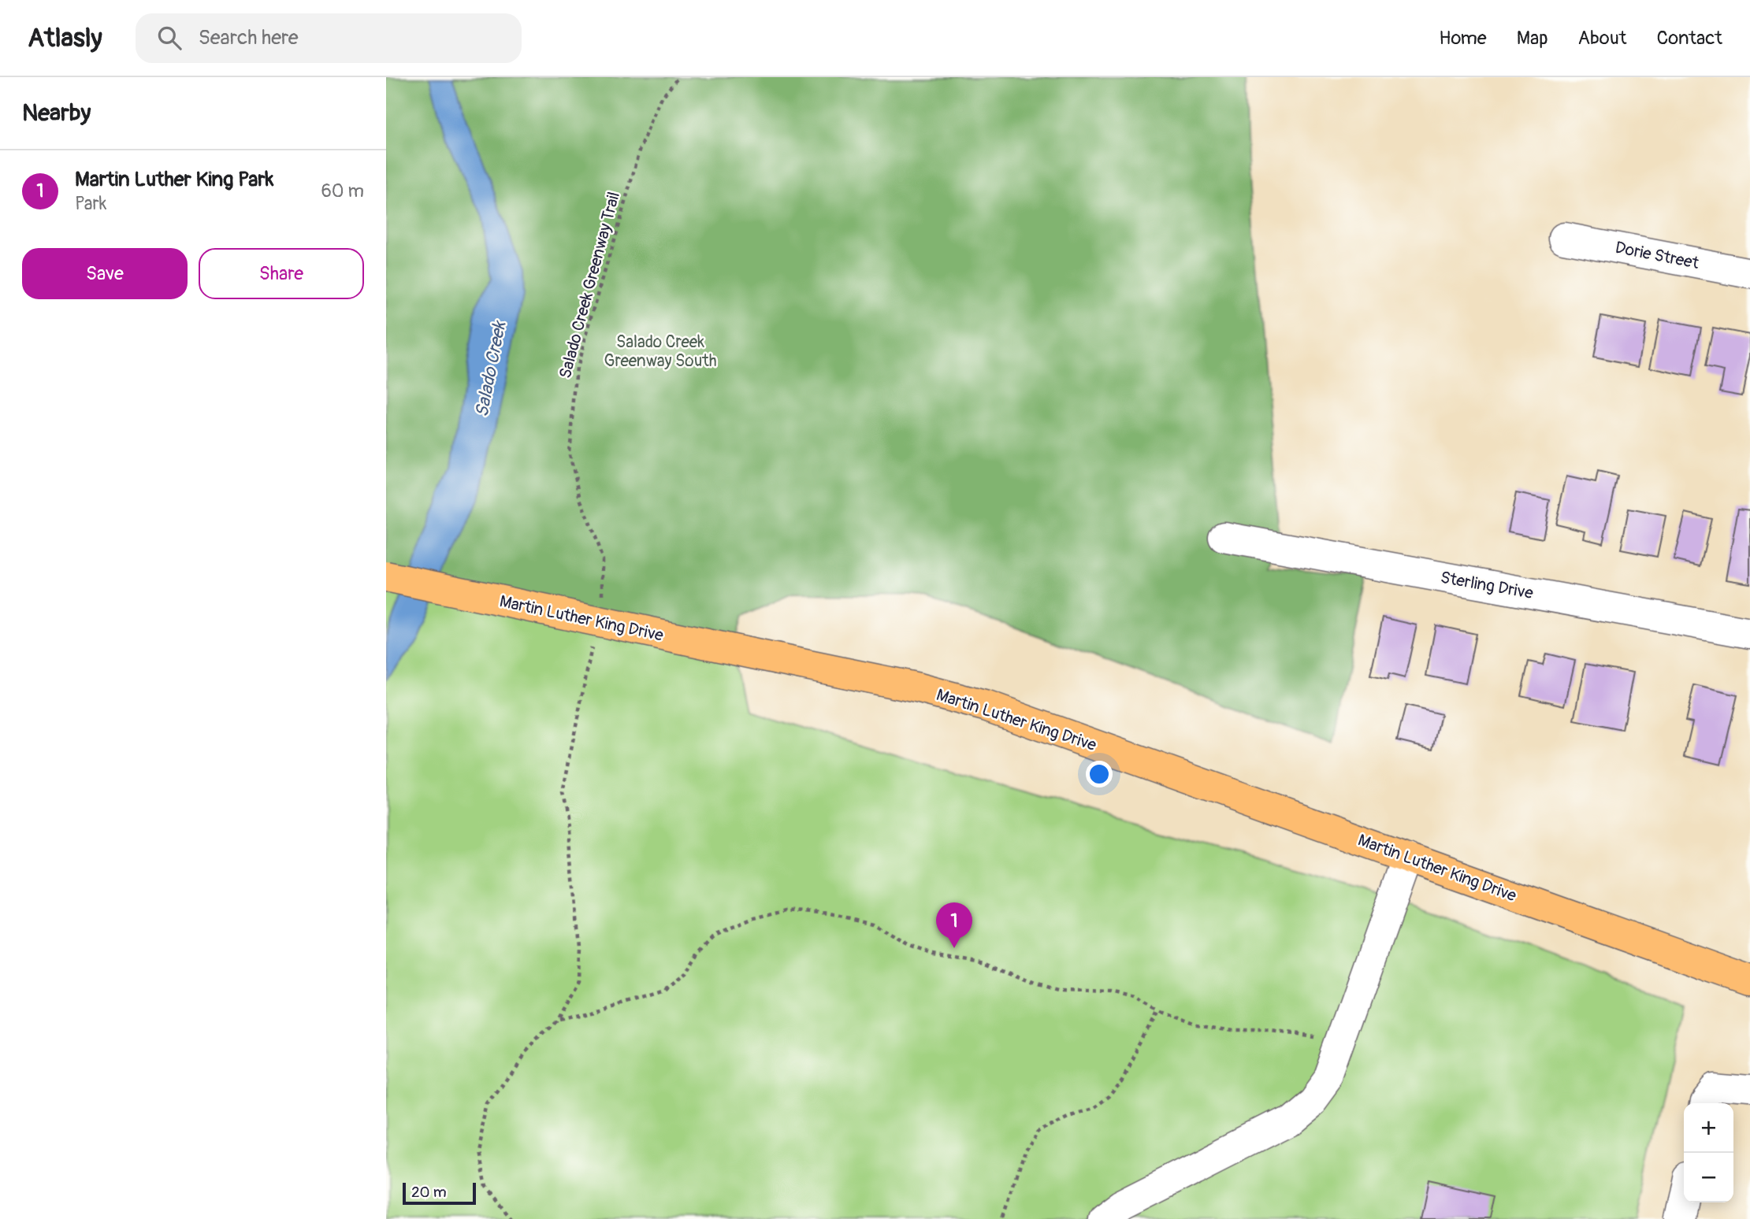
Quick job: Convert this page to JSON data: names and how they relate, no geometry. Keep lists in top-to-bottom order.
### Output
{
  "streets": {
    "main road": ["Martin Luther King Drive"],
    "street": ["Dorie Street", "Sterling Drive"],
    "path": ["Salado Creek Greenway Trail"]
  },
  "water": ["Salado Creek"],
  "parks": ["Salado Creek Greenway South"],
  "scale_bar": "20 m",
  "page": {
    "header": "Atlasly",
    "search": "Search here",
    "nav": [
      "Home",
      "Map",
      "About",
      "Contact"
    ],
    "heading": "Nearby",
    "list": [
      {
        "mark": "1",
        "name": "Martin Luther King Park",
        "note": "Park",
        "value": "60 m"
      }
    ],
    "buttons": ["Save", "Share"],
    "pins": "1",
    "map_buttons": ["+", "−"],
    "scale": "20 m"
  }
}
